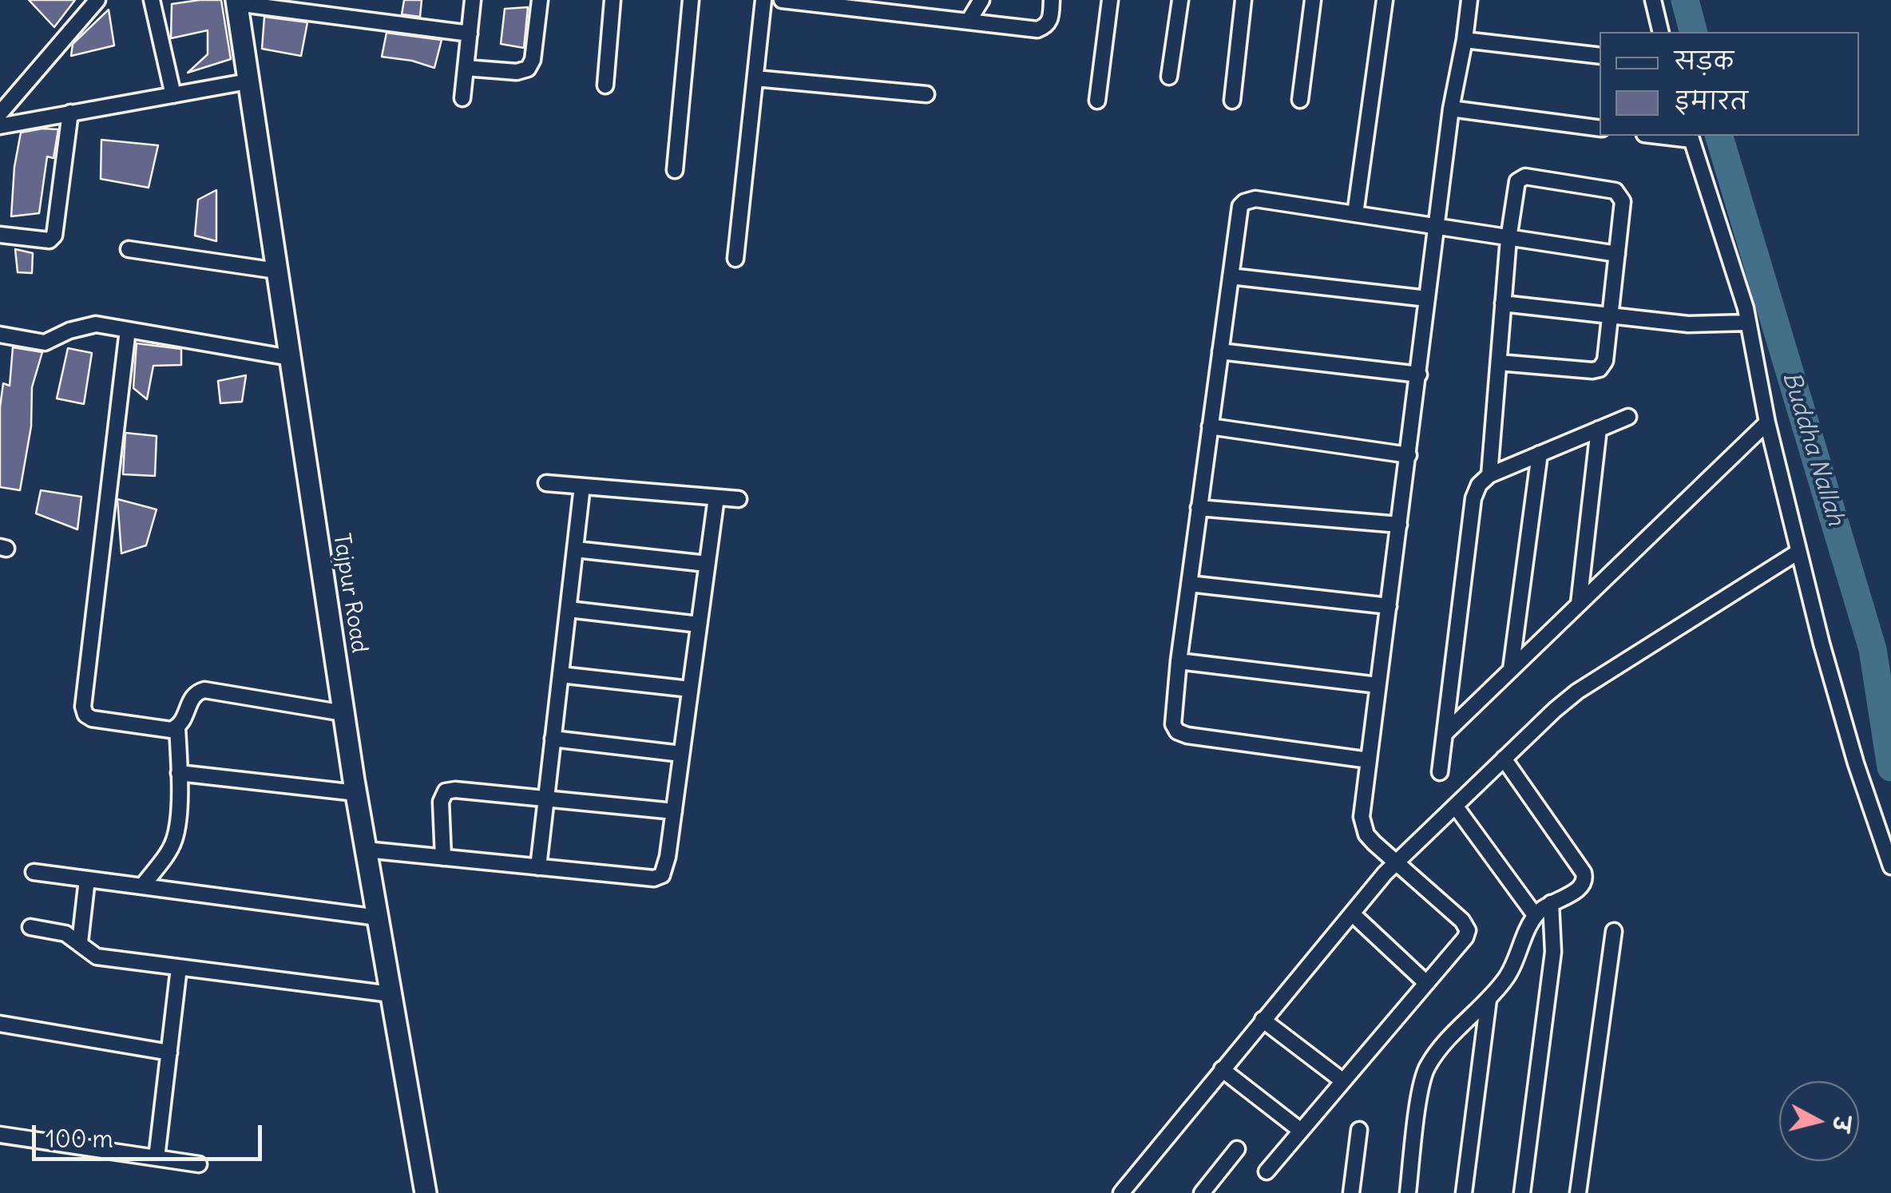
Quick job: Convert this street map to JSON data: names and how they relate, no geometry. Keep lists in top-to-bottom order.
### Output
{
  "streets": {
    "main road": ["Tajpur Road"]
  },
  "water": ["Buddha Nallah"],
  "legend": ["सड़क", "इमारत"],
  "scale_bar": "100 m",
  "north": "right"
}
